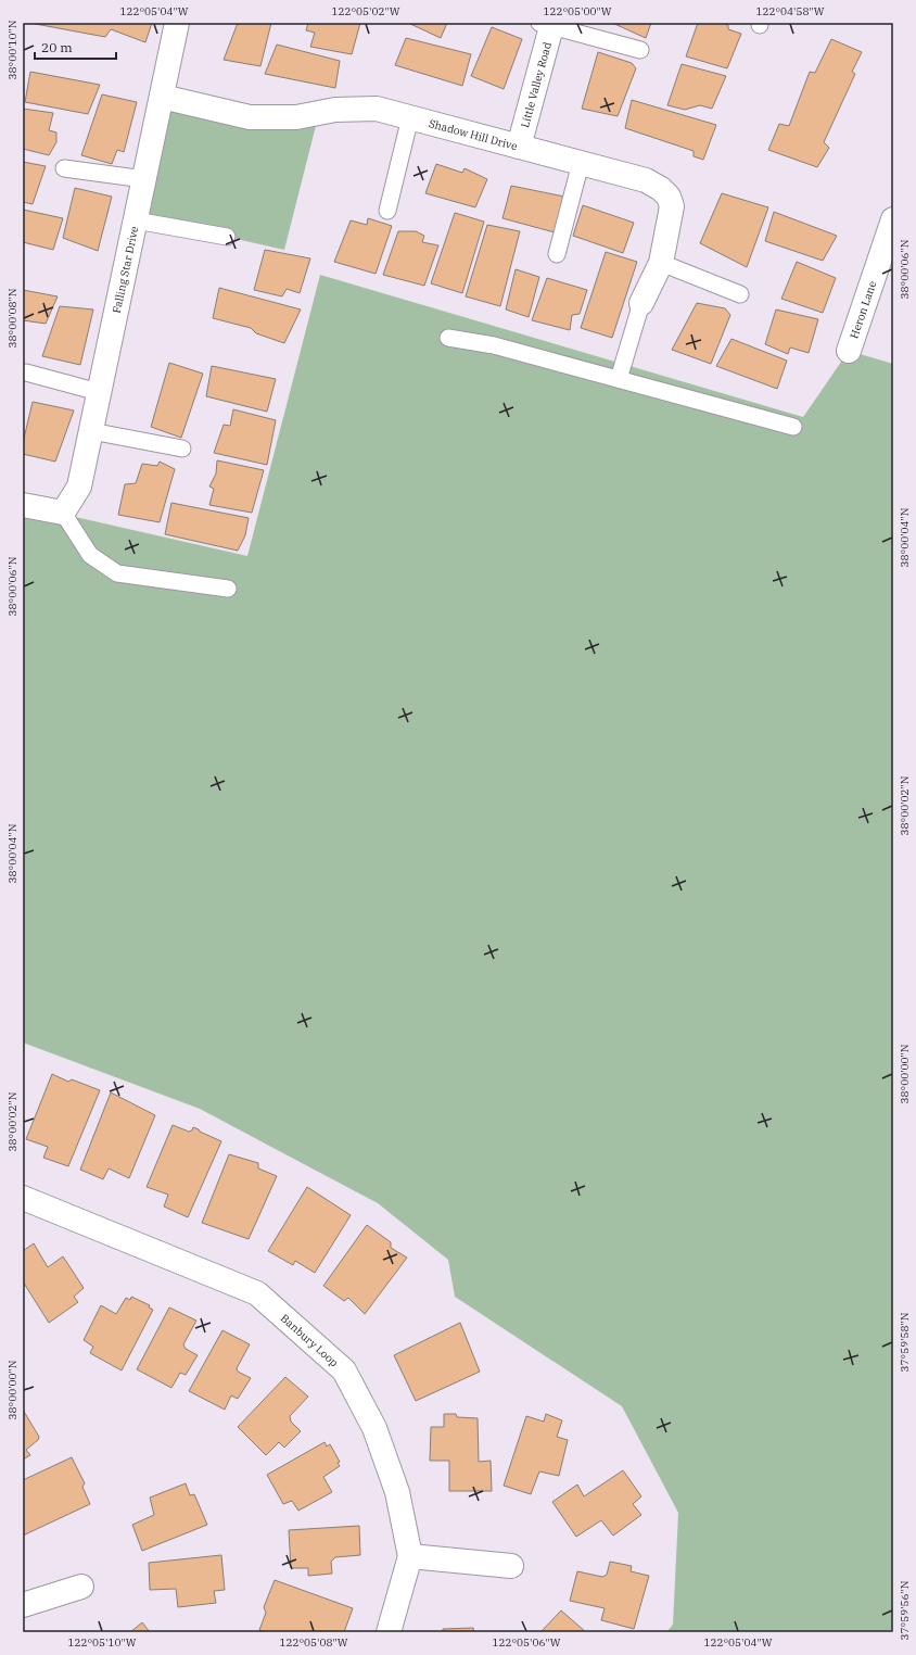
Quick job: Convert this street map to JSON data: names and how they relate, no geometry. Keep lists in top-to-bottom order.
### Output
{
  "streets": {
    "street": [
      "Little Valley Road",
      "Shadow Hill Drive",
      "Falling Star Drive",
      "Heron Lane",
      "Banbury Loop"
    ]
  },
  "crossings": [
    ["Little Valley Road", "Shadow Hill Drive"],
    ["Shadow Hill Drive", "Falling Star Drive"]
  ],
  "scale_bar": "20 m",
  "coordinates": [
    "122°05'04\"W",
    "122°05'02\"W",
    "122°05'00\"W",
    "122°04'58\"W",
    "38°00'10\"N",
    "38°00'06\"N",
    "38°00'08\"N",
    "38°00'04\"N",
    "38°00'02\"N",
    "38°00'00\"N",
    "37°59'58\"N",
    "37°59'56\"N",
    "122°05'10\"W",
    "122°05'08\"W",
    "122°05'06\"W"
  ]
}
